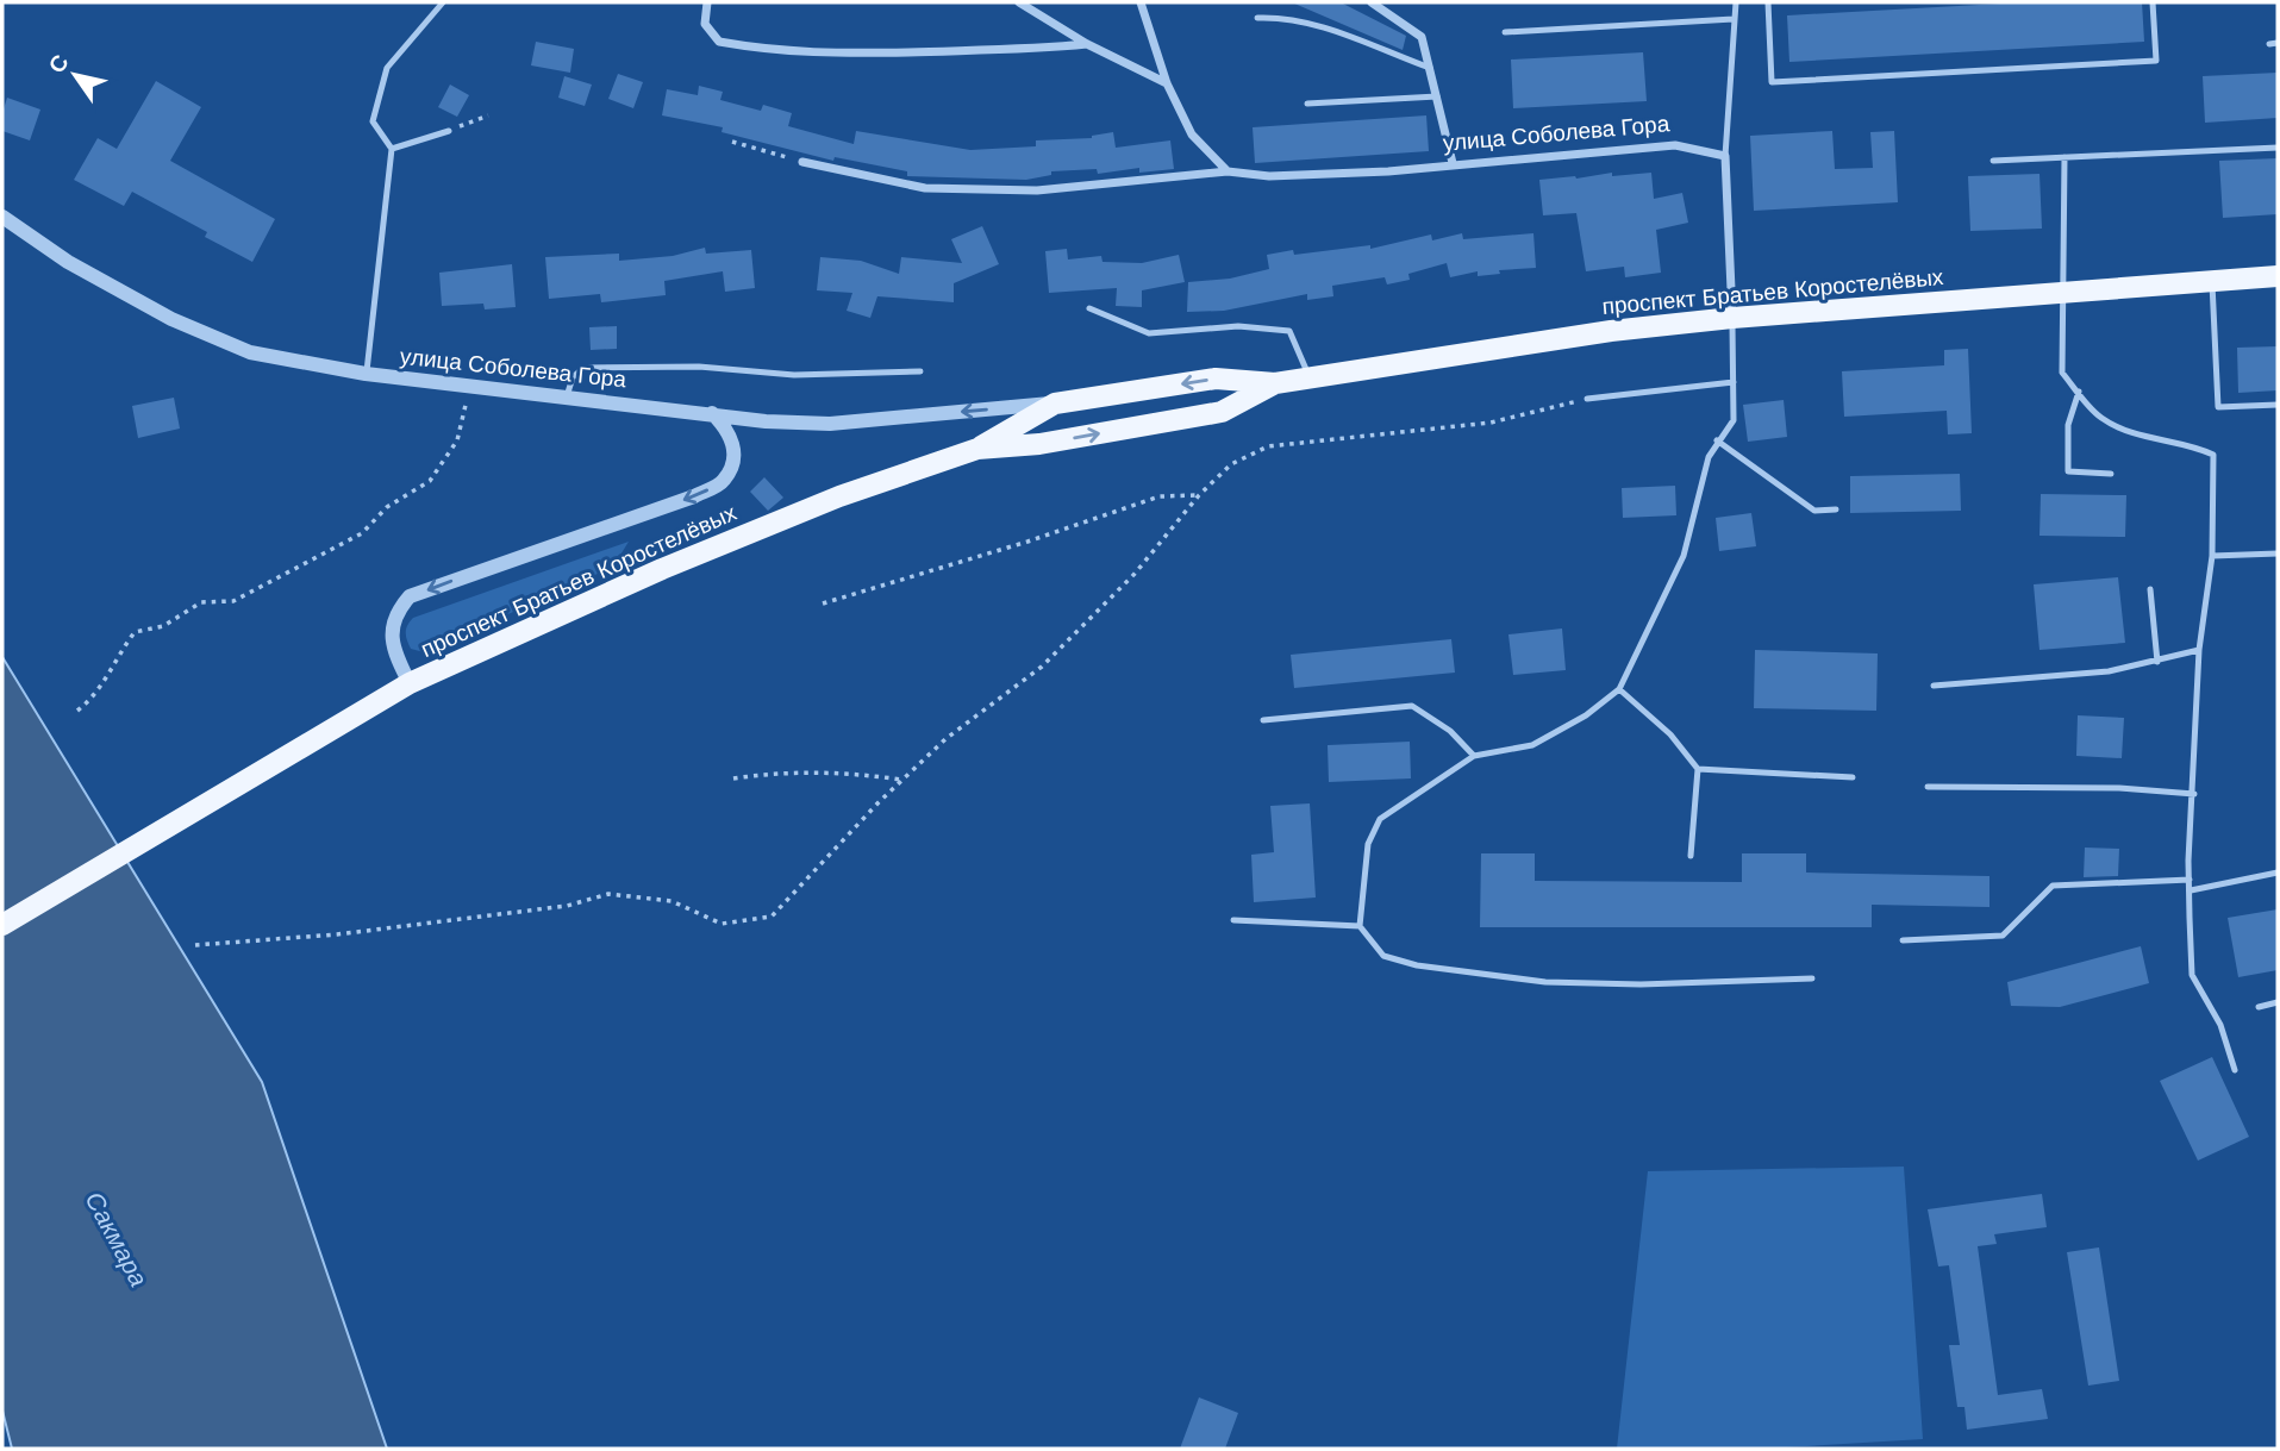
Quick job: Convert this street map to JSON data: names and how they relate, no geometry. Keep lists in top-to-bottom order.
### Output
{
  "streets": {
    "main road": ["проспект Братьев Коростелёвых"],
    "street": ["улица Соболева Гора"]
  },
  "crossings": [
    ["улица Соболева Гора", "проспект Братьев Коростелёвых"]
  ],
  "water": ["Сакмара"],
  "north": "top left"
}
